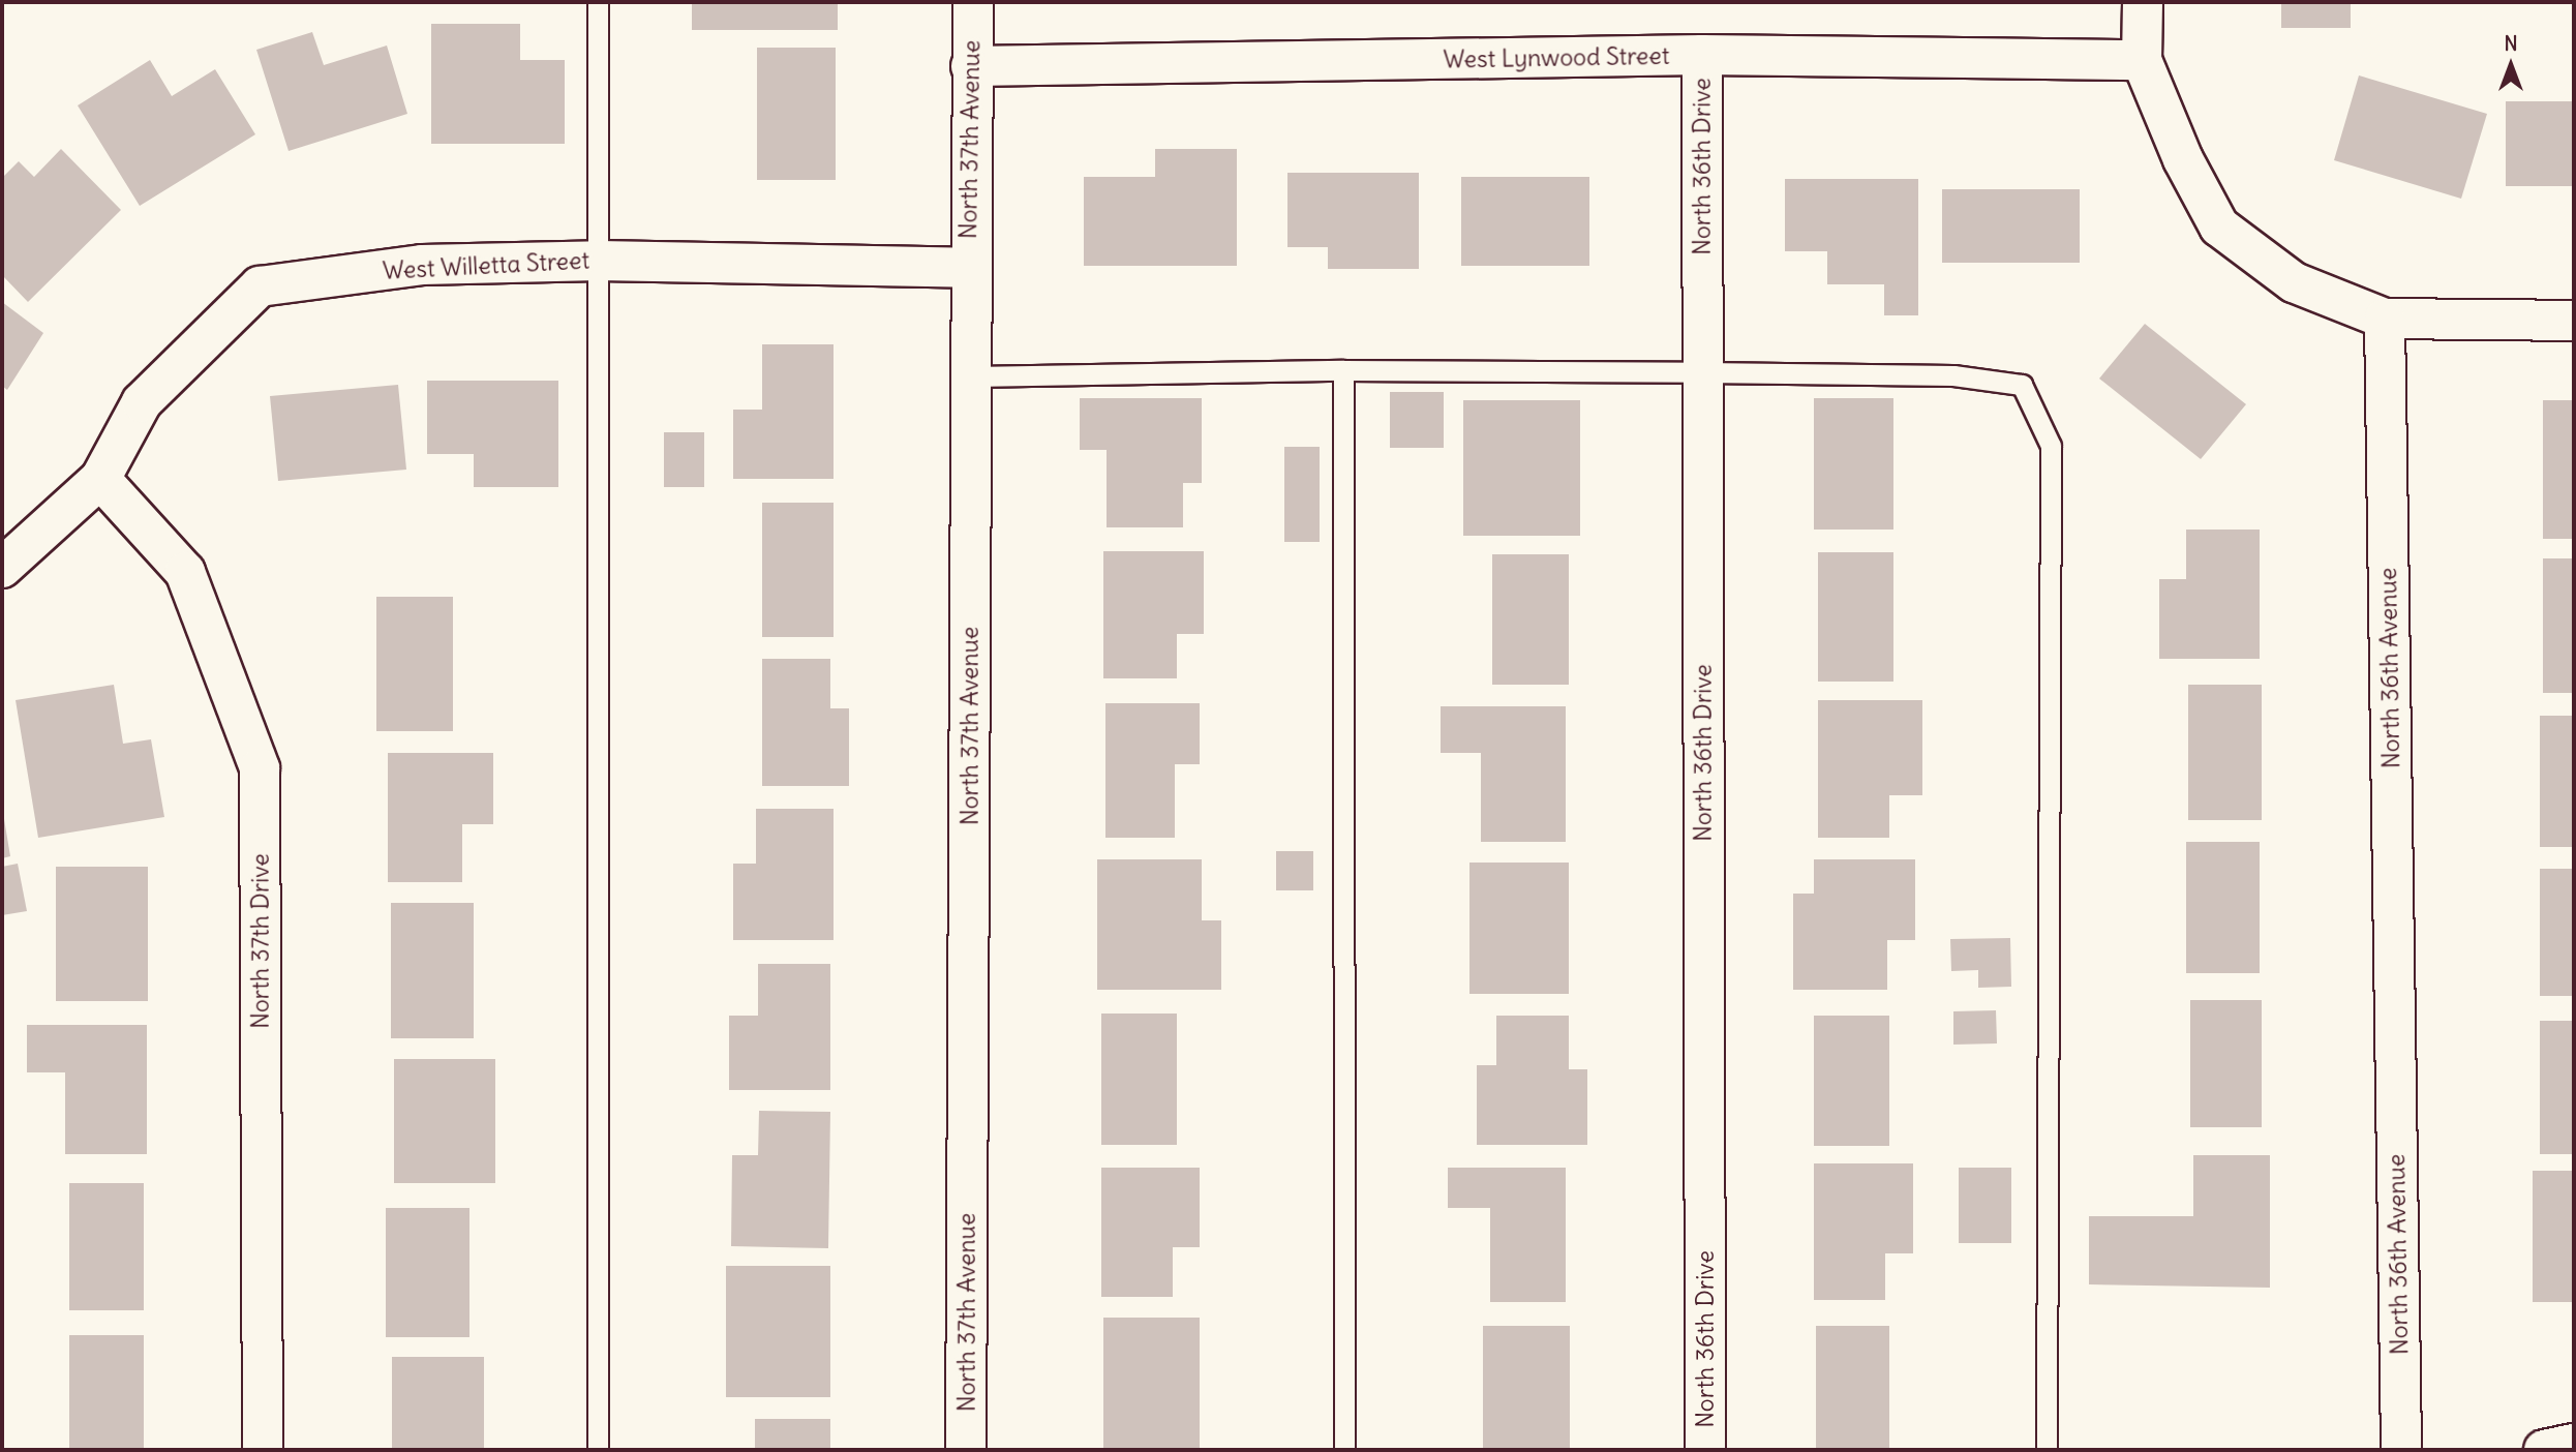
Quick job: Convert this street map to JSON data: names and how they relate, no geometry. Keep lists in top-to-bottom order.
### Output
{
  "streets": {
    "street": [
      "West Lynwood Street",
      "North 37th Avenue",
      "North 36th Drive",
      "West Willetta Street",
      "North 36th Avenue",
      "North 37th Drive"
    ]
  },
  "crossings": [
    ["West Lynwood Street", "North 37th Avenue"],
    ["West Lynwood Street", "North 36th Drive"],
    ["North 37th Avenue", "West Willetta Street"],
    ["West Willetta Street", "North 37th Drive"]
  ],
  "north": "top"
}
